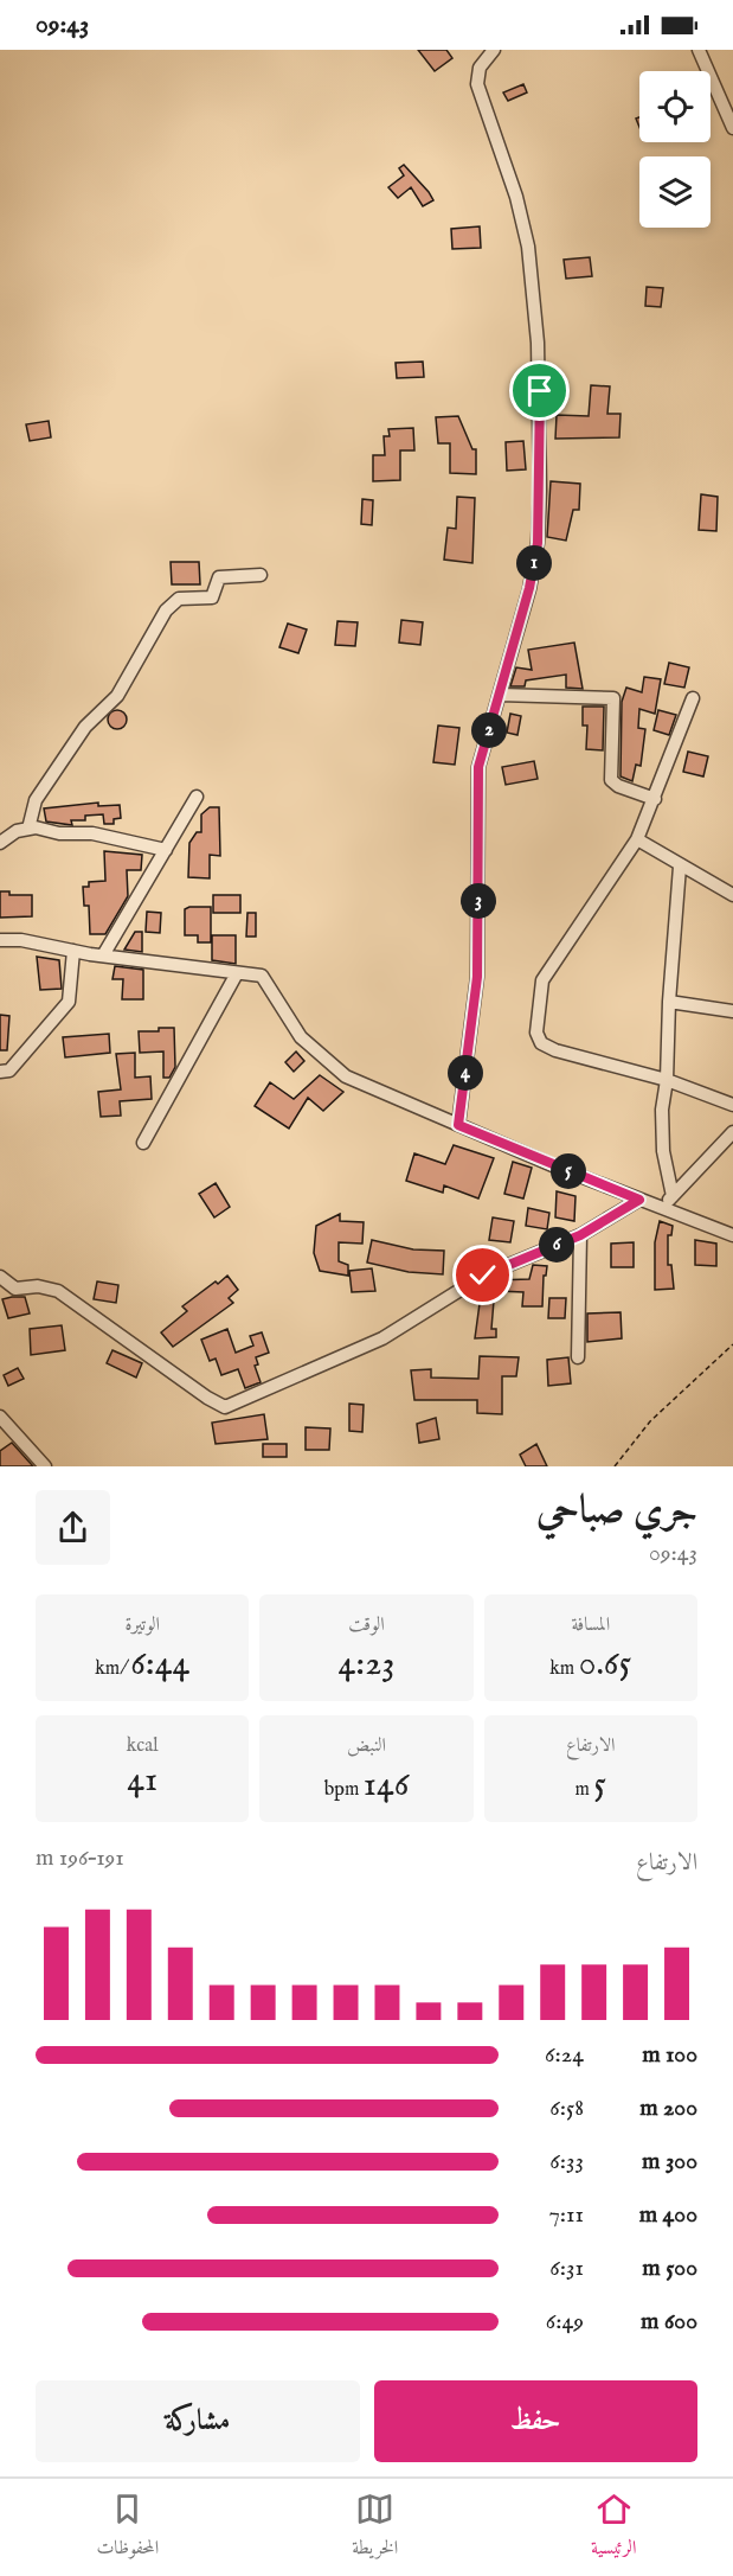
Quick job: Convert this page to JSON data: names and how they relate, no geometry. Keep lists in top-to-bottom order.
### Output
{
  "page": {
    "status": "09:43",
    "pins": [
      "1",
      "2",
      "3",
      "4",
      "5",
      "6"
    ],
    "heading": ["جري صباحي", "09:43"],
    "stats": [
      ["المسافة", "0.65 km"],
      ["الوقت", "4:23"],
      ["الوتيرة", "6:44 /km"],
      ["الارتفاع", "5 m"],
      ["النبض", "146 bpm"],
      ["kcal", "41"]
    ],
    "chart": ["الارتفاع", "191–196 m"],
    "list": [
      {
        "name": "100 m",
        "note": "6:24"
      },
      {
        "name": "200 m",
        "note": "6:58"
      },
      {
        "name": "300 m",
        "note": "6:33"
      },
      {
        "name": "400 m",
        "note": "7:11"
      },
      {
        "name": "500 m",
        "note": "6:31"
      },
      {
        "name": "600 m",
        "note": "6:49"
      }
    ],
    "buttons": ["حفظ", "مشاركة"],
    "tabs": ["الرئيسية", "الخريطة", "المحفوظات"]
  }
}
